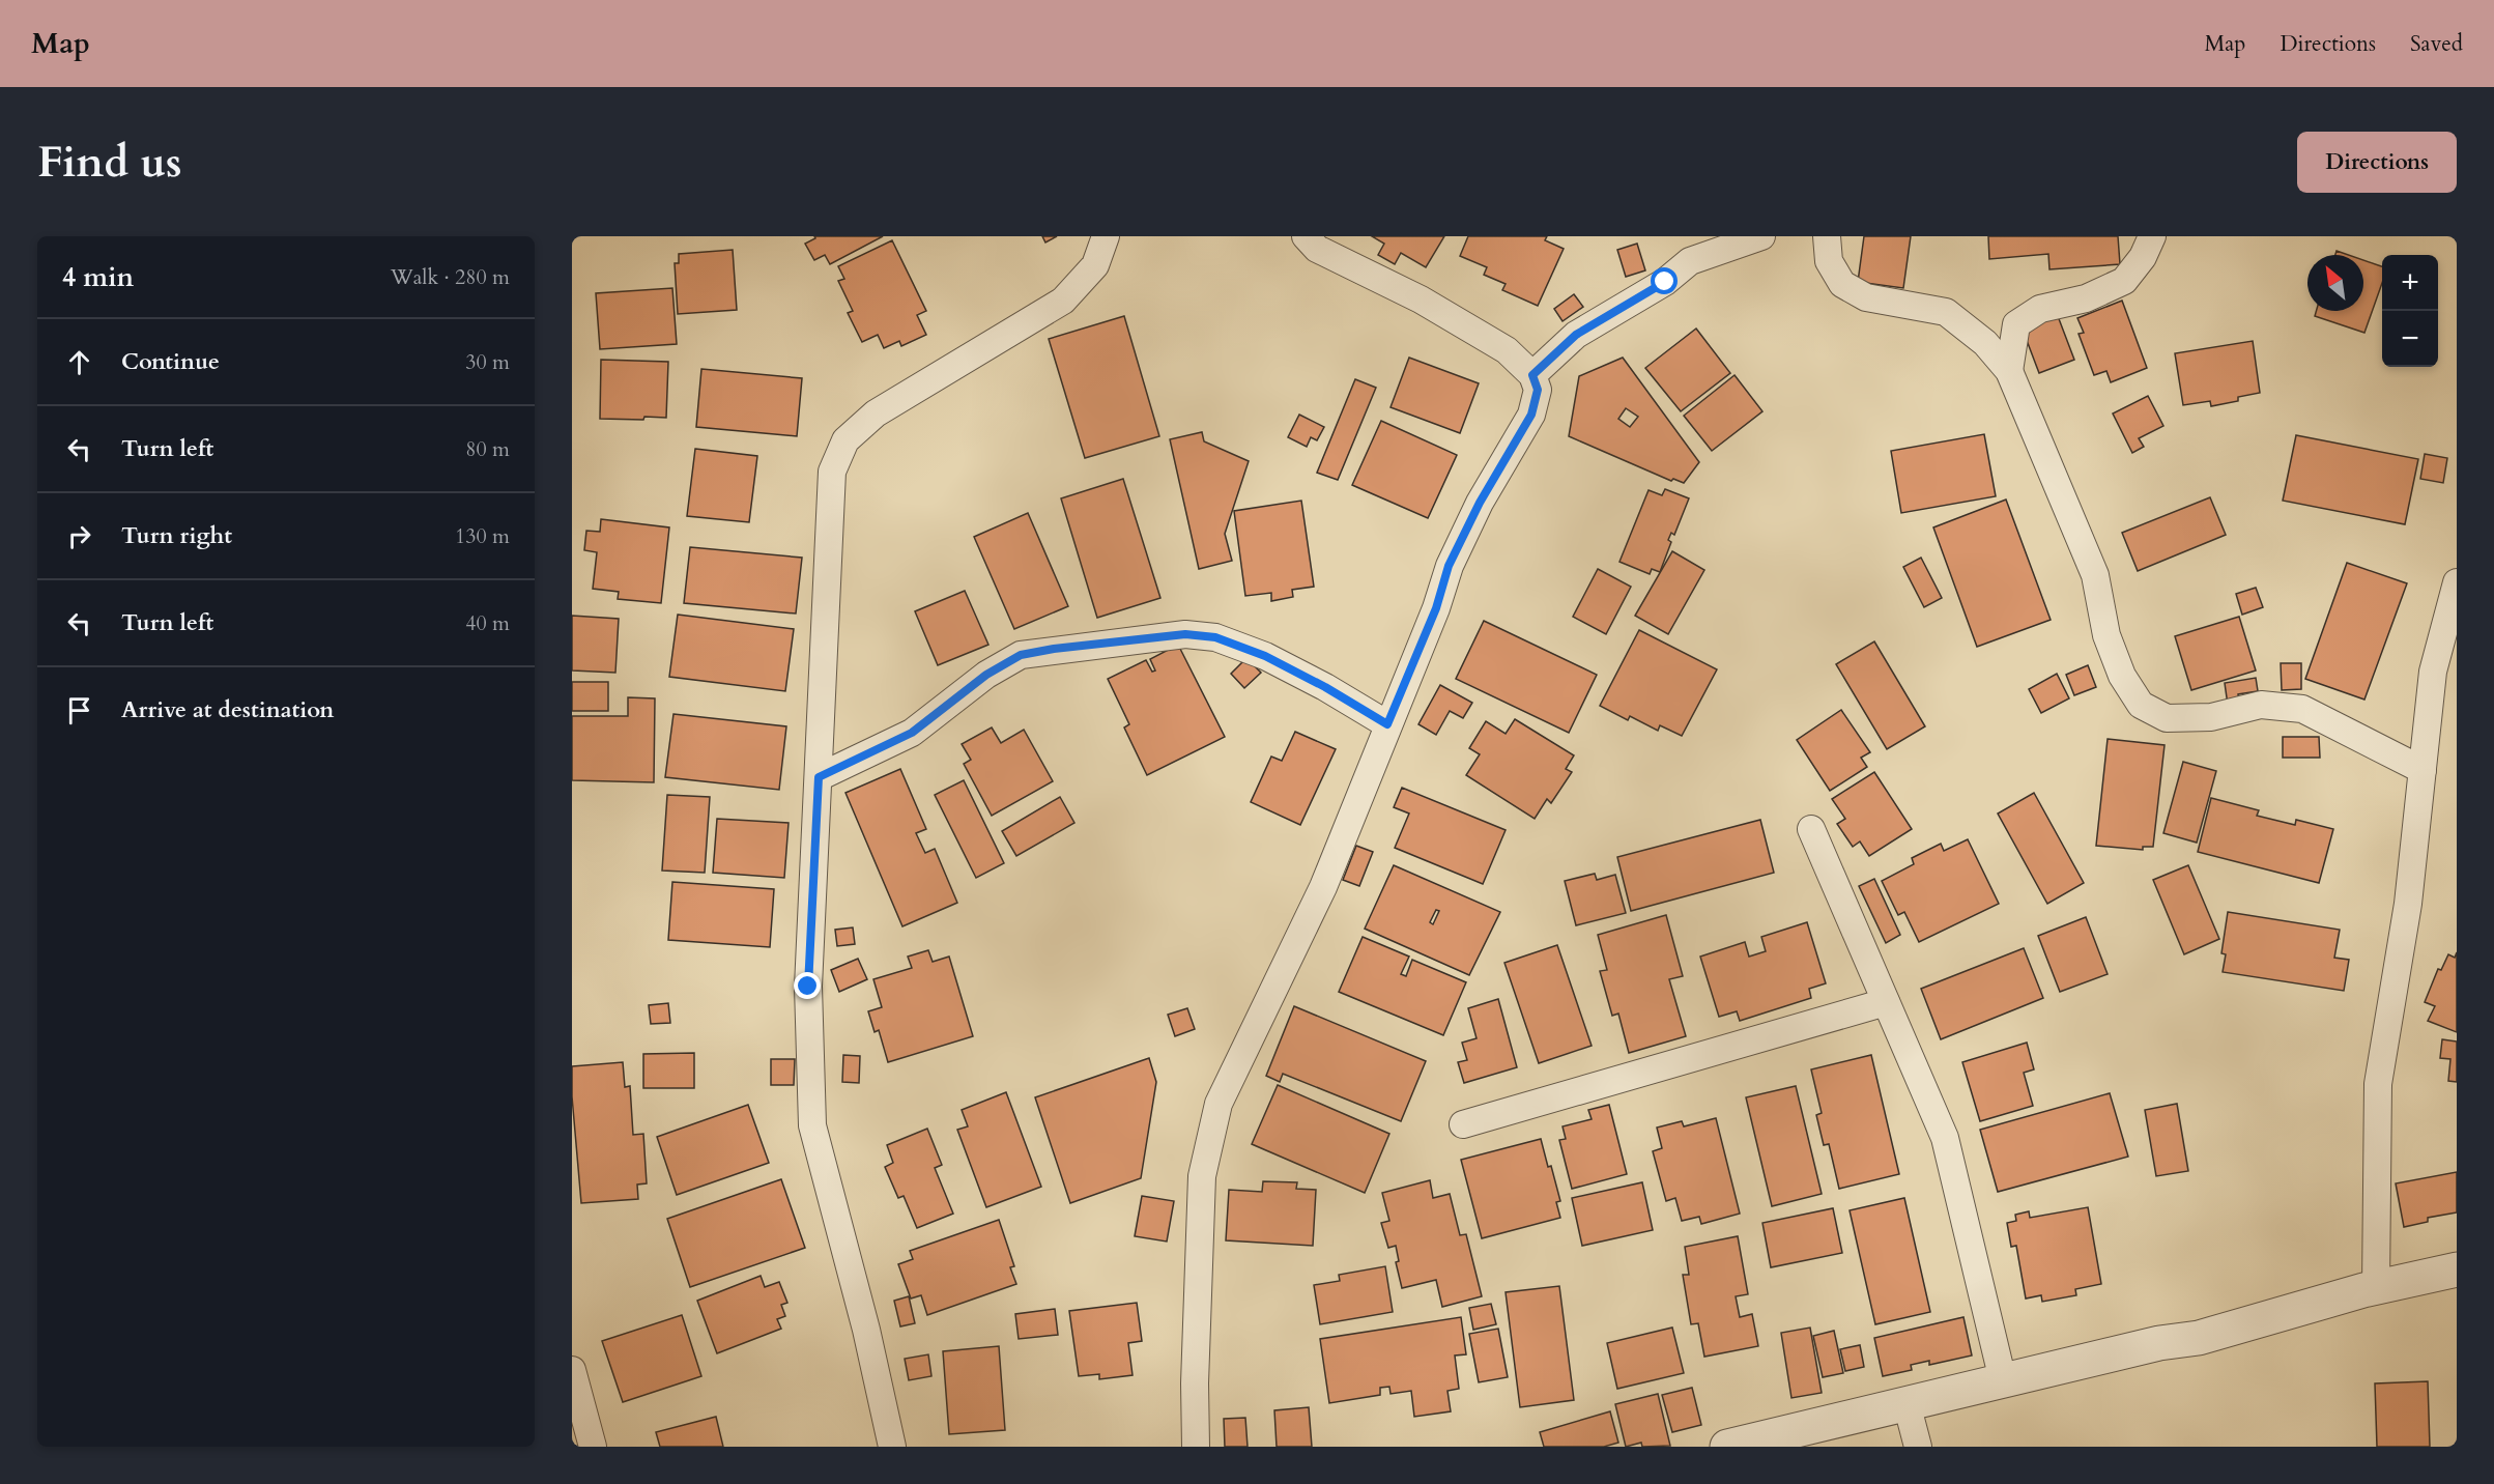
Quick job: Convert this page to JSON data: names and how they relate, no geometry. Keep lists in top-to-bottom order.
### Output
{
  "north": "top left",
  "page": {
    "header": "Map",
    "nav": ["Map", "Directions", "Saved"],
    "buttons": "Directions",
    "title": "Find us",
    "heading": ["4 min", "Walk · 280 m"],
    "map_buttons": ["+", "−"],
    "list": [
      ["Continue", "30 m"],
      ["Turn left", "80 m"],
      ["Turn right", "130 m"],
      ["Turn left", "40 m"],
      "Arrive at destination"
    ]
  }
}
